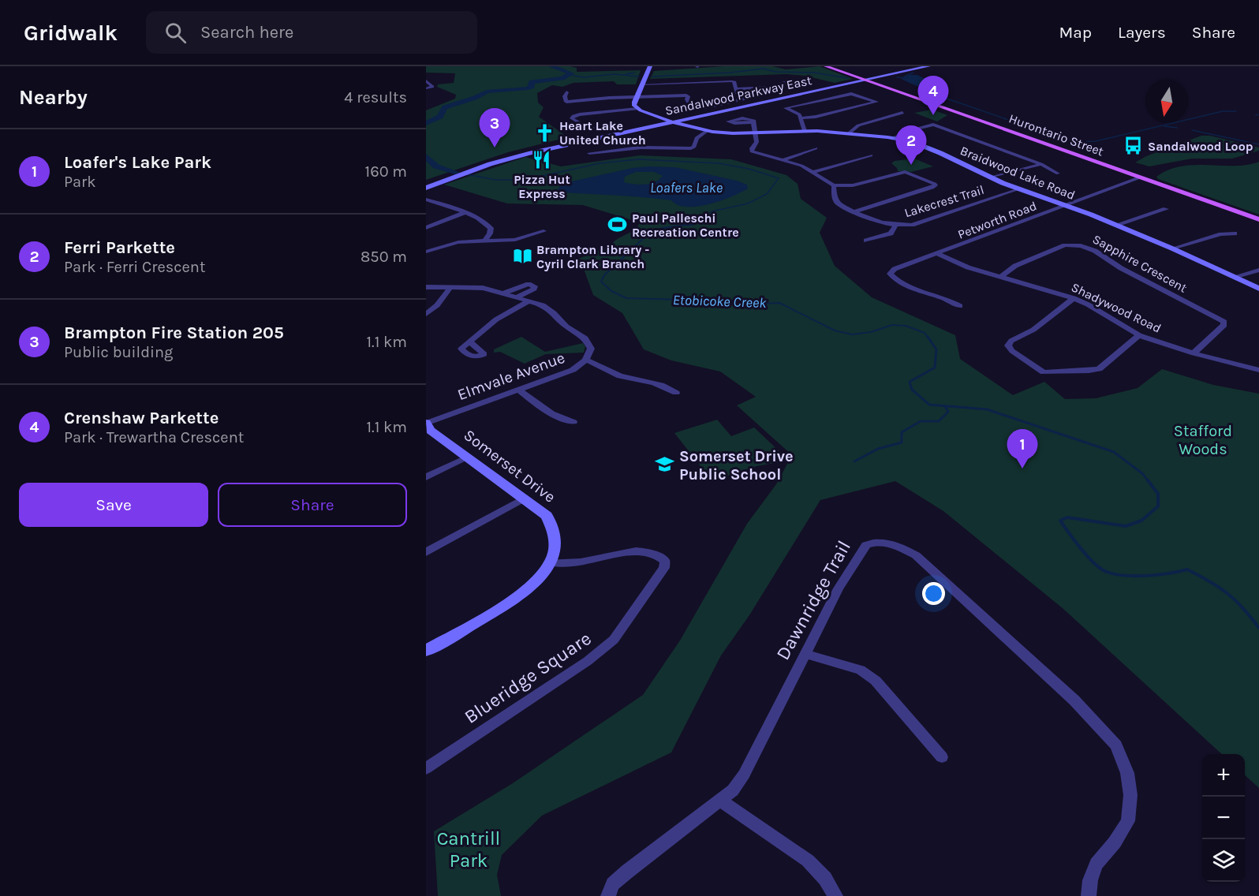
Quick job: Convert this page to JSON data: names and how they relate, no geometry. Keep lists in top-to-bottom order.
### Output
{
  "streets": {
    "main road": ["Hurontario Street"],
    "street": [
      "Sandalwood Parkway East",
      "Braidwood Lake Road",
      "Lakecrest Trail",
      "Petworth Road",
      "Sapphire Crescent",
      "Shadywood Road",
      "Elmvale Avenue",
      "Somerset Drive",
      "Dawnridge Trail",
      "Blueridge Square"
    ]
  },
  "crossings": [
    ["Sandalwood Parkway East", "Hurontario Street"],
    ["Sandalwood Parkway East", "Braidwood Lake Road"],
    ["Hurontario Street", "Petworth Road"],
    ["Braidwood Lake Road", "Lakecrest Trail"],
    ["Braidwood Lake Road", "Petworth Road"],
    ["Petworth Road", "Shadywood Road"],
    ["Sapphire Crescent", "Shadywood Road"],
    ["Elmvale Avenue", "Somerset Drive"],
    ["Somerset Drive", "Blueridge Square"]
  ],
  "water": ["Loafers Lake", "Etobicoke Creek"],
  "parks": ["Stafford Woods", "Cantrill Park"],
  "places": {
    "church": ["Heart Lake United Church"],
    "bus stop": ["Sandalwood Loop"],
    "restaurant": ["Pizza Hut Express"],
    "sports": ["Paul Palleschi Recreation Centre"],
    "library": ["Brampton Library - Cyril Clark Branch"],
    "school or university": ["Somerset Drive Public School"]
  },
  "north": "bottom",
  "page": {
    "header": "Gridwalk",
    "search": "Search here",
    "nav": ["Map", "Layers", "Share"],
    "heading": ["Nearby", "4 results"],
    "pins": [
      "4",
      "3",
      "2",
      "1"
    ],
    "list": [
      {
        "mark": "1",
        "name": "Loafer's Lake Park",
        "note": "Park",
        "value": "160 m"
      },
      {
        "mark": "2",
        "name": "Ferri Parkette",
        "note": "Park · Ferri Crescent",
        "value": "850 m"
      },
      {
        "mark": "3",
        "name": "Brampton Fire Station 205",
        "note": "Public building",
        "value": "1.1 km"
      },
      {
        "mark": "4",
        "name": "Crenshaw Parkette",
        "note": "Park · Trewartha Crescent",
        "value": "1.1 km"
      }
    ],
    "buttons": ["Save", "Share"],
    "map_buttons": ["+", "−"]
  }
}
